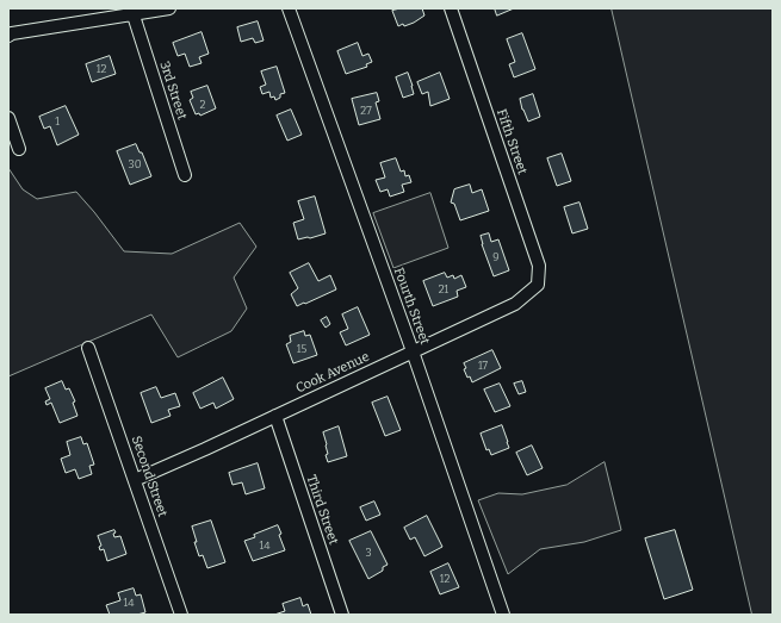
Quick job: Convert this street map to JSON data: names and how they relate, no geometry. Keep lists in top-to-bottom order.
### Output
{
  "streets": {
    "street": [
      "3rd Street",
      "Fifth Street",
      "Fourth Street",
      "Cook Avenue",
      "Second Street",
      "Third Street"
    ]
  },
  "crossings": [
    ["Fifth Street", "Cook Avenue"],
    ["Fourth Street", "Cook Avenue"],
    ["Cook Avenue", "Second Street"],
    ["Cook Avenue", "Third Street"]
  ],
  "house_numbers": [
    "12",
    "2",
    "27",
    "1",
    "30",
    "9",
    "21",
    "15",
    "17",
    "14",
    "3",
    "12",
    "14"
  ]
}
